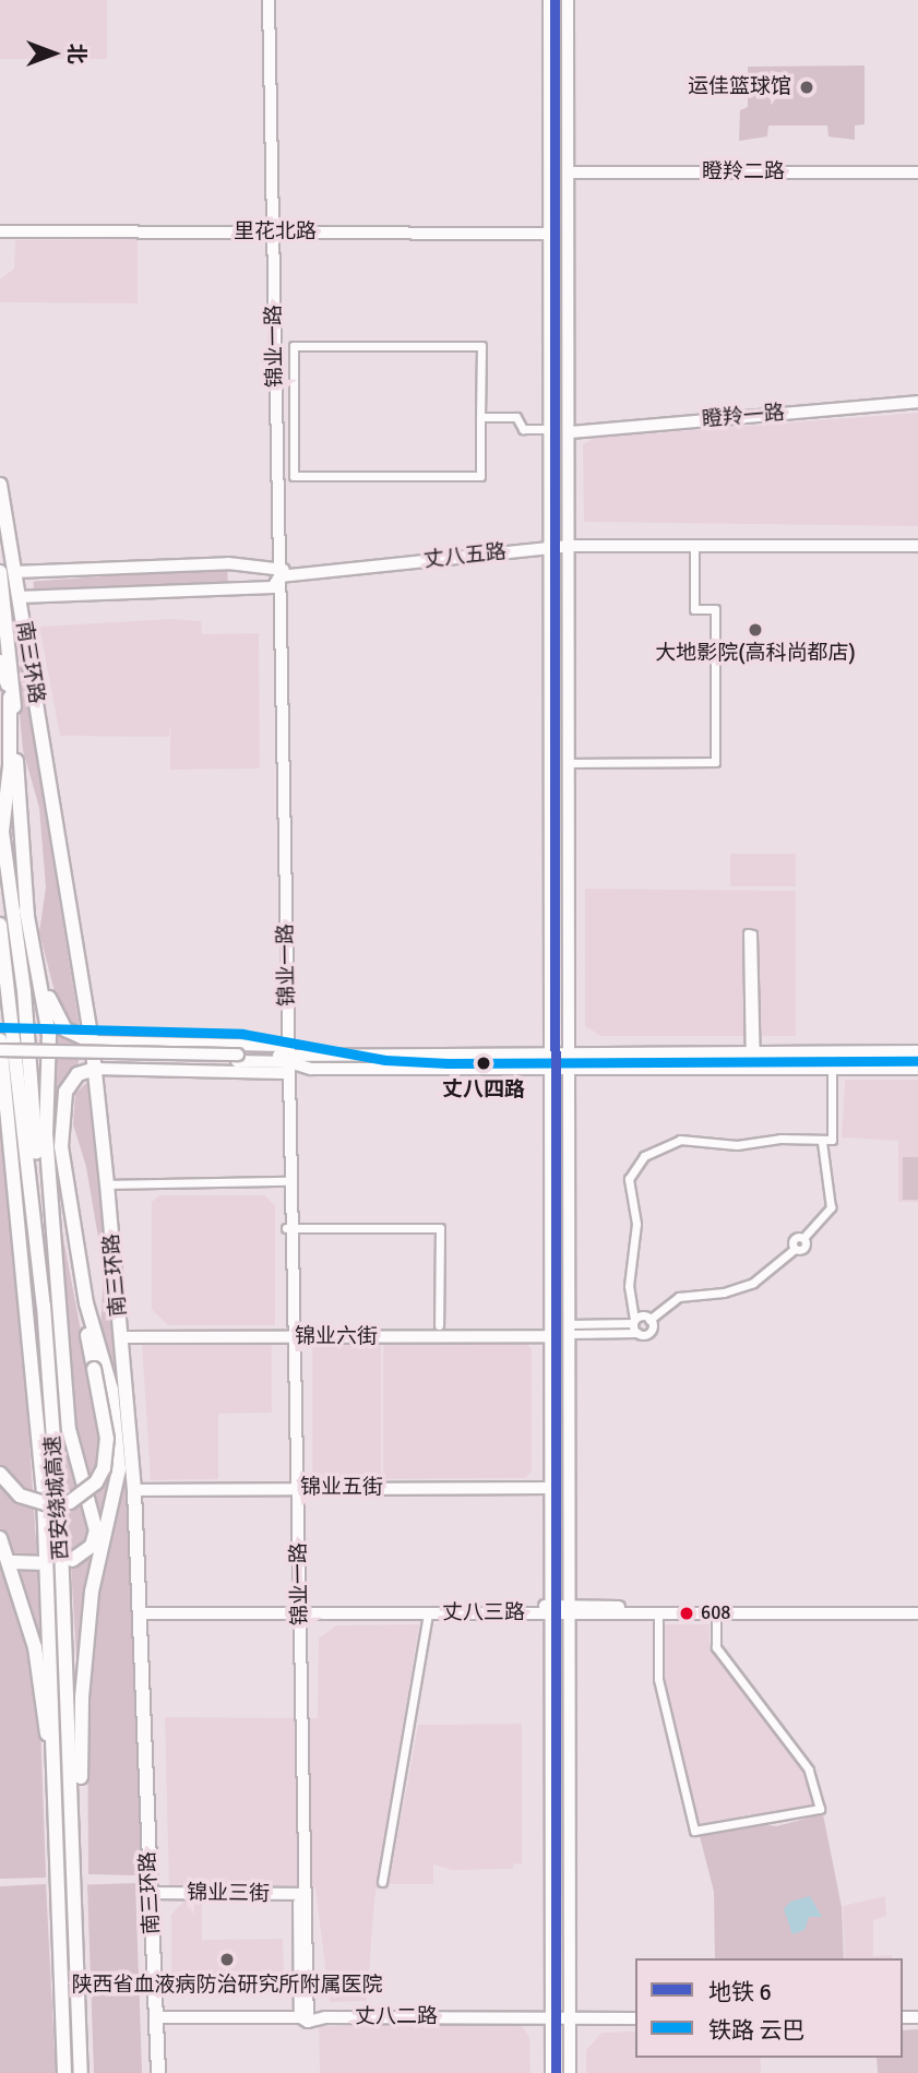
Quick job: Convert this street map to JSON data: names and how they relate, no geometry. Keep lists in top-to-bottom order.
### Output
{
  "streets": {
    "highway": ["南三环路", "西安绕城高速"],
    "street": [
      "瞪羚二路",
      "里花北路",
      "锦业一路",
      "瞪羚一路",
      "丈八五路",
      "锦业六街",
      "锦业五街",
      "丈八三路",
      "锦业三街",
      "丈八二路"
    ]
  },
  "crossings": [
    ["里花北路", "锦业一路"],
    ["锦业一路", "丈八五路"],
    ["锦业一路", "锦业六街"],
    ["锦业一路", "锦业五街"],
    ["锦业一路", "丈八三路"],
    ["锦业一路", "锦业三街"],
    ["锦业一路", "丈八二路"],
    ["丈八五路", "南三环路"],
    ["南三环路", "锦业六街"],
    ["南三环路", "锦业五街"],
    ["南三环路", "丈八三路"],
    ["南三环路", "锦业三街"],
    ["南三环路", "丈八二路"]
  ],
  "places": [
    "运佳篮球馆",
    "大地影院(高科尚都店)",
    "丈八四路",
    "608",
    "陕西省血液病防治研究所附属医院"
  ],
  "lines": ["metro line 6", "rail line 云巴"],
  "legend": ["地铁 6", "铁路 云巴"],
  "north": "right"
}
